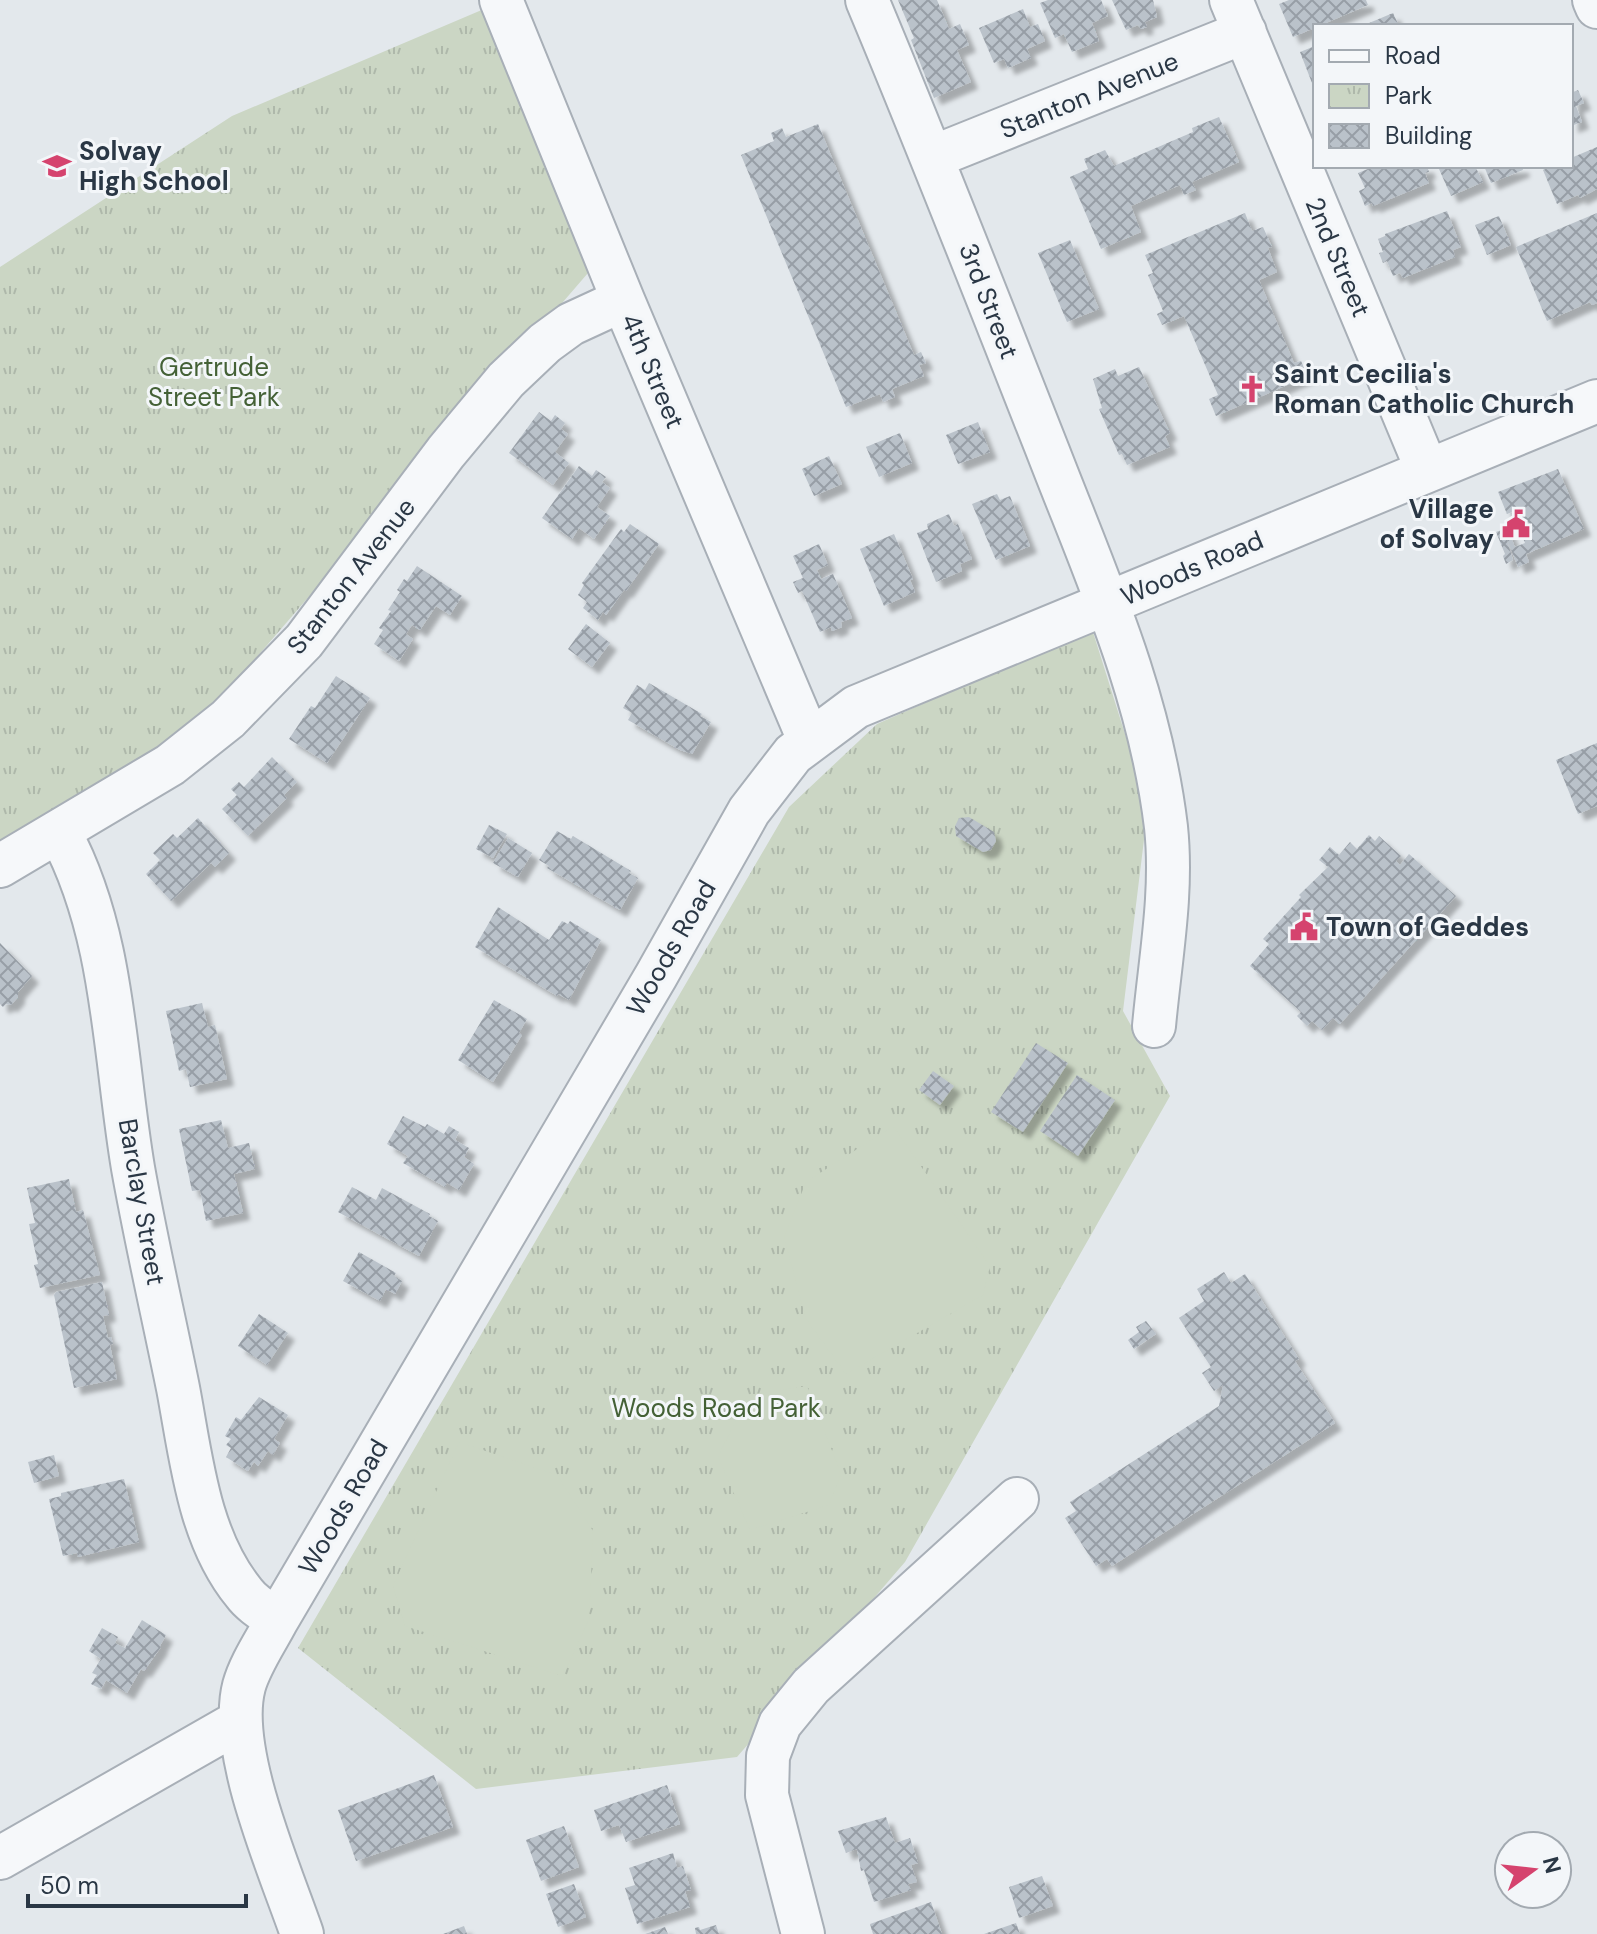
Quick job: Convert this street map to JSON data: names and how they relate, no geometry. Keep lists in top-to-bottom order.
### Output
{
  "streets": {
    "street": [
      "Stanton Avenue",
      "2nd Street",
      "3rd Street",
      "4th Street",
      "Woods Road",
      "Barclay Street"
    ]
  },
  "crossings": [
    ["Stanton Avenue", "2nd Street"],
    ["Stanton Avenue", "3rd Street"],
    ["Stanton Avenue", "4th Street"],
    ["Stanton Avenue", "Barclay Street"],
    ["2nd Street", "Woods Road"],
    ["3rd Street", "Woods Road"],
    ["4th Street", "Woods Road"],
    ["Woods Road", "Barclay Street"]
  ],
  "parks": ["Gertrude Street Park", "Woods Road Park"],
  "places": {
    "school or university": ["Solvay High School"],
    "church": ["Saint Cecilia's Roman Catholic Church"],
    "public building": ["Village of Solvay", "Town of Geddes"]
  },
  "legend": ["Road", "Park", "Building"],
  "scale_bar": "50 m",
  "north": "right"
}
